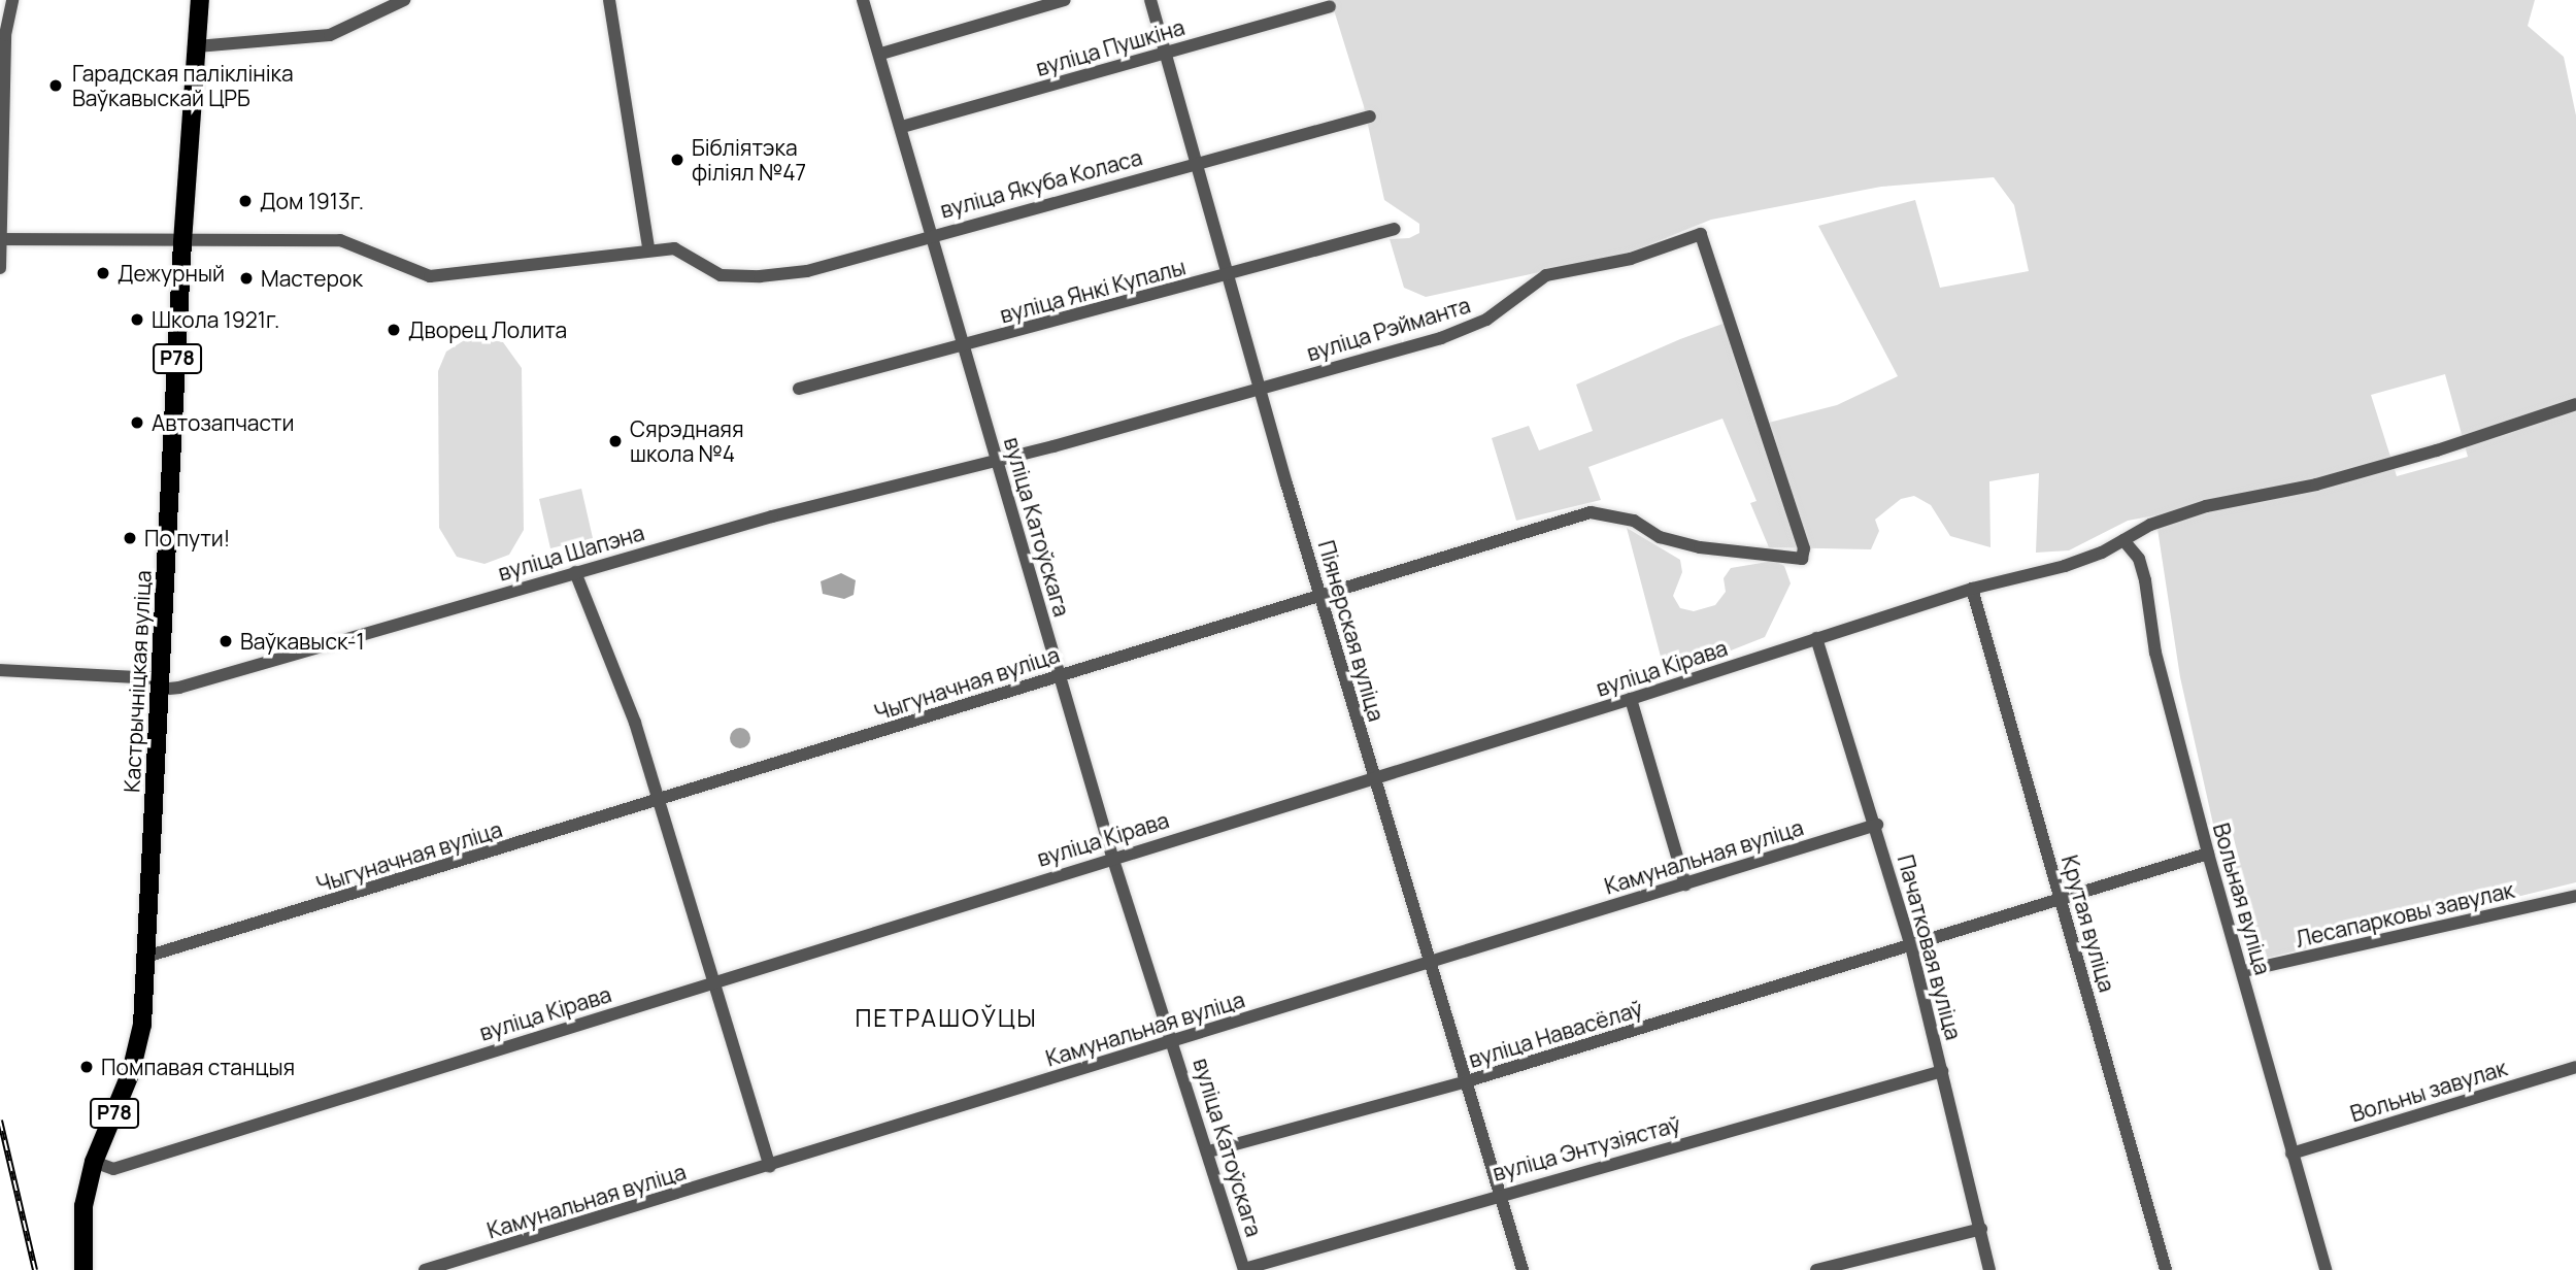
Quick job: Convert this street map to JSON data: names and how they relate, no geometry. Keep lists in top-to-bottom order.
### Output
{
  "streets": {
    "main road": ["Р78", "Кастрычніцкая вуліца"],
    "street": [
      "вуліца Пушкіна",
      "вуліца Якуба Коласа",
      "вуліца Янкі Купалы",
      "вуліца Рэйманта",
      "вуліца Катоўскага",
      "вуліца Шапэна",
      "Піянерская вуліца",
      "вуліца Кірава",
      "Чыгуначная вуліца",
      "Камунальная вуліца",
      "Вольная вуліца",
      "Лесапарковы завулак",
      "Крутая вуліца",
      "Пачатковая вуліца",
      "вуліца Навасёлаў",
      "Вольны завулак",
      "вуліца Энтузіястаў"
    ]
  },
  "crossings": [
    ["вуліца Пушкіна", "вуліца Катоўскага"],
    ["вуліца Пушкіна", "Піянерская вуліца"],
    ["вуліца Якуба Коласа", "вуліца Катоўскага"],
    ["вуліца Якуба Коласа", "Піянерская вуліца"],
    ["вуліца Янкі Купалы", "вуліца Катоўскага"],
    ["вуліца Янкі Купалы", "Піянерская вуліца"],
    ["вуліца Рэйманта", "вуліца Катоўскага"],
    ["вуліца Рэйманта", "вуліца Шапэна"],
    ["вуліца Рэйманта", "Піянерская вуліца"],
    ["вуліца Рэйманта", "Чыгуначная вуліца"],
    ["вуліца Катоўскага", "вуліца Шапэна"],
    ["вуліца Катоўскага", "вуліца Кірава"],
    ["вуліца Катоўскага", "Чыгуначная вуліца"],
    ["вуліца Катоўскага", "Камунальная вуліца"],
    ["вуліца Катоўскага", "вуліца Навасёлаў"],
    ["вуліца Катоўскага", "вуліца Энтузіястаў"],
    ["вуліца Шапэна", "Кастрычніцкая вуліца"],
    ["Піянерская вуліца", "вуліца Кірава"],
    ["Піянерская вуліца", "Чыгуначная вуліца"],
    ["Піянерская вуліца", "Камунальная вуліца"],
    ["Піянерская вуліца", "вуліца Навасёлаў"],
    ["Піянерская вуліца", "вуліца Энтузіястаў"],
    ["вуліца Кірава", "Кастрычніцкая вуліца"],
    ["вуліца Кірава", "Вольная вуліца"],
    ["вуліца Кірава", "Крутая вуліца"],
    ["вуліца Кірава", "Пачатковая вуліца"],
    ["Кастрычніцкая вуліца", "Чыгуначная вуліца"],
    ["Камунальная вуліца", "Пачатковая вуліца"],
    ["Вольная вуліца", "Лесапарковы завулак"],
    ["Вольная вуліца", "вуліца Навасёлаў"],
    ["Вольная вуліца", "Вольны завулак"],
    ["Крутая вуліца", "вуліца Навасёлаў"],
    ["Пачатковая вуліца", "вуліца Навасёлаў"],
    ["Пачатковая вуліца", "вуліца Энтузіястаў"]
  ],
  "districts": ["ПЕТРАШОЎЦЫ"],
  "places": [
    "Гарадская паліклініка Ваўкавыскай ЦРБ",
    "Бібліятэка філіял №47",
    "Дом 1913г.",
    "Дежурный",
    "Мастерок",
    "Школа 1921г.",
    "Дворец Лолита",
    "Автозапчасти",
    "Сярэднаяя школа №4",
    "По пути!",
    "Ваўкавыск-1",
    "Помпавая станцыя"
  ]
}
